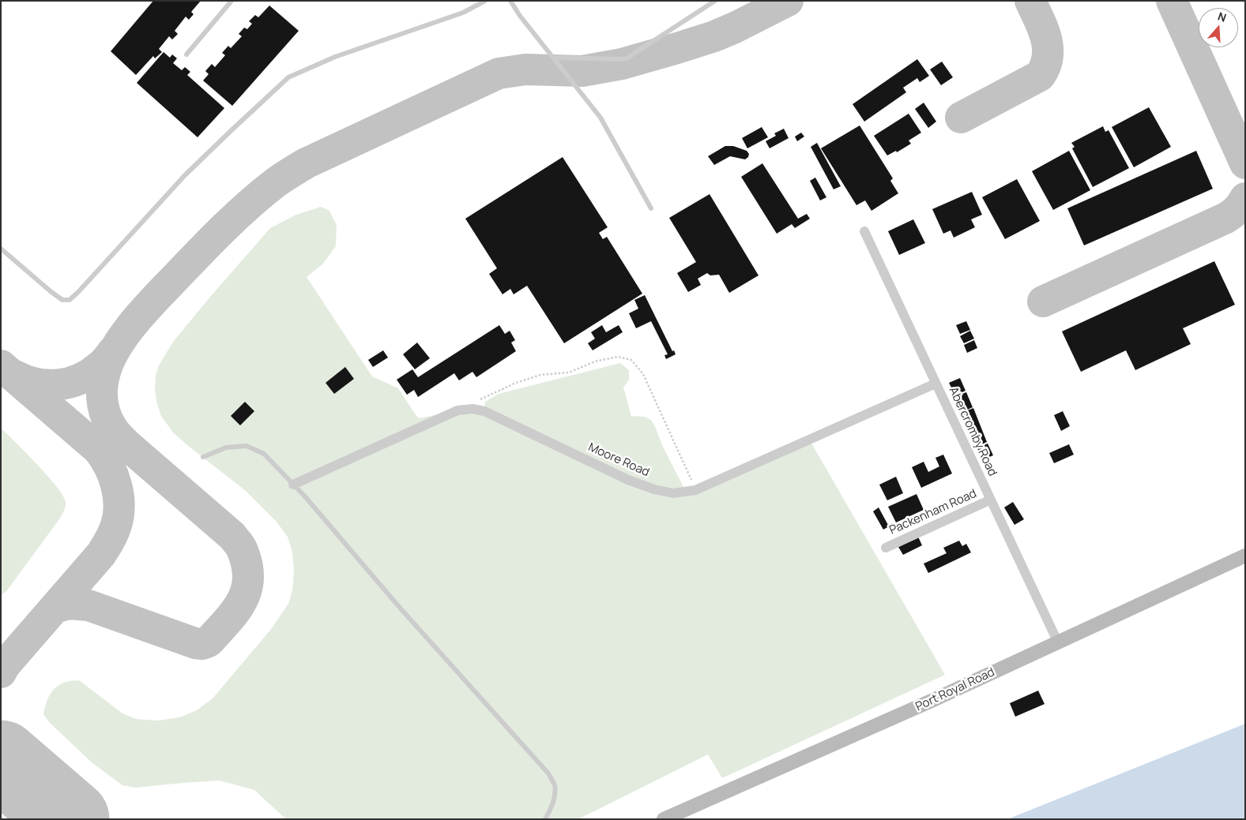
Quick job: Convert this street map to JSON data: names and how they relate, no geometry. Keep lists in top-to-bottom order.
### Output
{
  "streets": {
    "main road": ["Port Royal Road"],
    "street": ["Abercromby Road", "Moore Road", "Packenham Road"]
  },
  "crossings": [
    ["Abercromby Road", "Moore Road"],
    ["Abercromby Road", "Packenham Road"],
    ["Abercromby Road", "Port Royal Road"]
  ],
  "north": "top"
}
